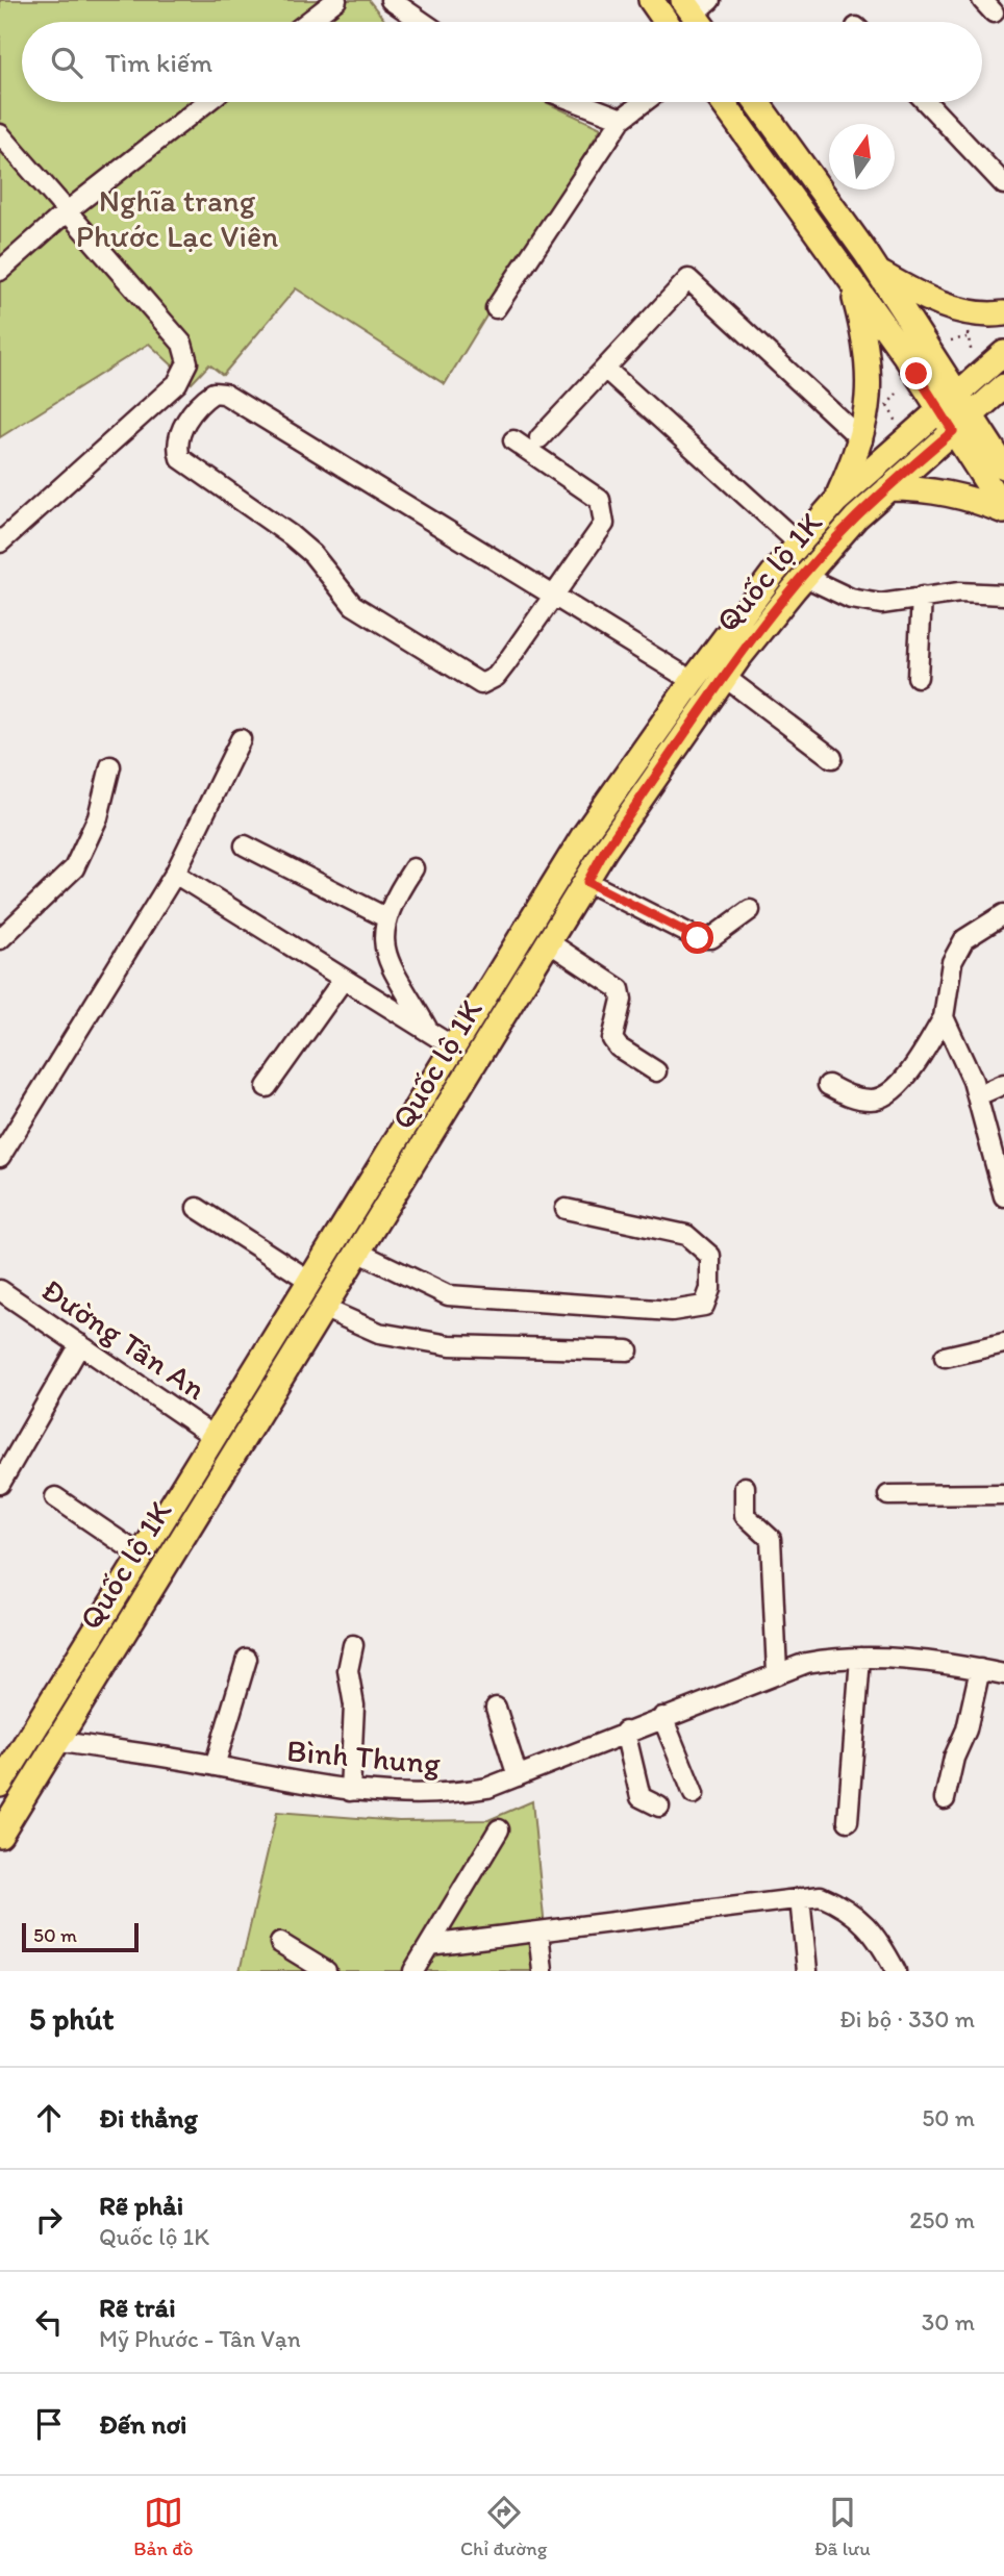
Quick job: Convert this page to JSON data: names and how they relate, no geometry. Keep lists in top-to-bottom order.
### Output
{
  "streets": {
    "main road": ["Quốc lộ 1K"],
    "street": ["Đường Tân An", "Bình Thung"]
  },
  "crossings": [
    ["Quốc lộ 1K", "Đường Tân An"],
    ["Quốc lộ 1K", "Bình Thung"]
  ],
  "parks": ["Nghĩa trang Phước Lạc Viên"],
  "scale_bar": "50 m",
  "north": "top",
  "page": {
    "search": "Tìm kiếm",
    "scale": "50 m",
    "heading": ["5 phút", "Đi bộ · 330 m"],
    "list": [
      ["Đi thẳng", "50 m"],
      ["Rẽ phải", "Quốc lộ 1K", "250 m"],
      ["Rẽ trái", "Mỹ Phước - Tân Vạn", "30 m"],
      "Đến nơi"
    ],
    "nav": ["Bản đồ", "Chỉ đường", "Đã lưu"]
  }
}
